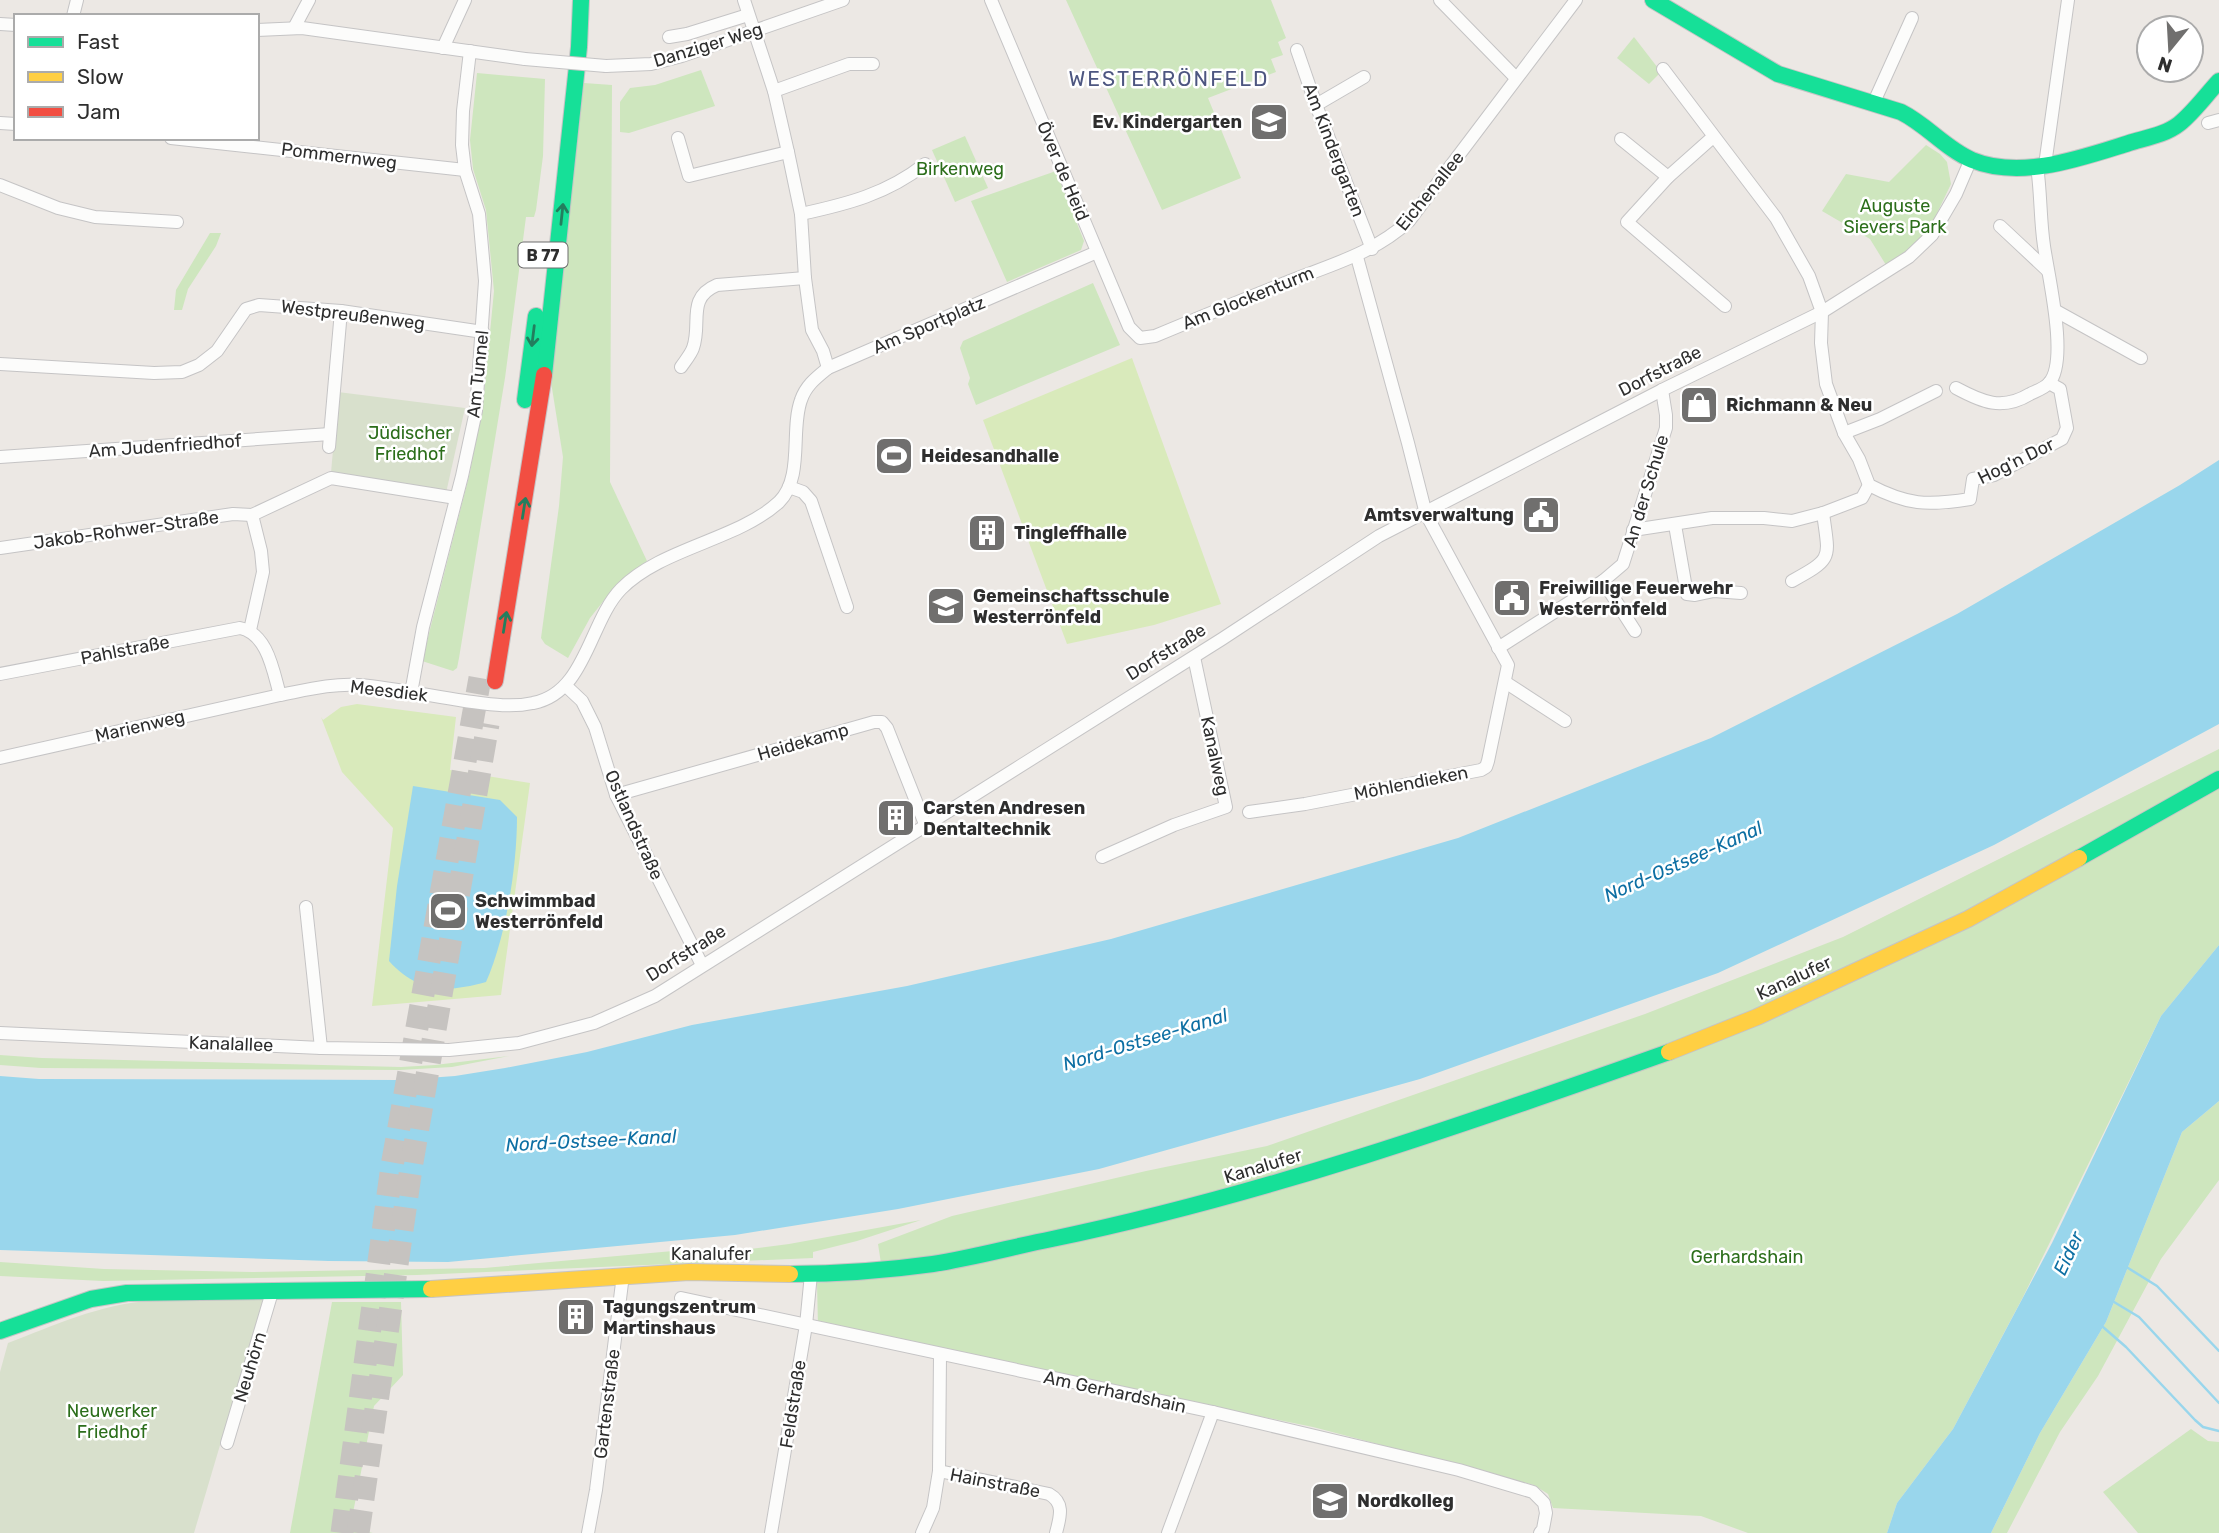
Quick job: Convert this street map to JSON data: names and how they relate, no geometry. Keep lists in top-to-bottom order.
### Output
{
  "streets": {
    "main road": ["B 77", "Kanalufer"],
    "street": [
      "Danziger Weg",
      "Am Kindergarten",
      "Pommernweg",
      "Över de Heid",
      "Eichenallee",
      "Am Glockenturm",
      "Westpreußenweg",
      "Am Sportplatz",
      "Dorfstraße",
      "Am Tunnel",
      "Am Judenfriedhof",
      "Hog'n Dor",
      "An der Schule",
      "Jakob-Rohwer-Straße",
      "Pahlstraße",
      "Meesdiek",
      "Marienweg",
      "Heidekamp",
      "Kanalweg",
      "Möhlendieken",
      "Ostlandstraße",
      "Kanalallee",
      "Neuhörn",
      "Am Gerhardshain",
      "Gartenstraße",
      "Feldstraße",
      "Hainstraße"
    ]
  },
  "crossings": [
    ["Danziger Weg", "Am Tunnel"],
    ["Am Kindergarten", "Eichenallee"],
    ["Pommernweg", "Am Tunnel"],
    ["Över de Heid", "Am Glockenturm"],
    ["Över de Heid", "Am Sportplatz"],
    ["Eichenallee", "Am Glockenturm"],
    ["Westpreußenweg", "Am Tunnel"],
    ["Dorfstraße", "An der Schule"],
    ["Dorfstraße", "Heidekamp"],
    ["Dorfstraße", "Kanalweg"],
    ["Dorfstraße", "Möhlendieken"],
    ["Dorfstraße", "Ostlandstraße"],
    ["Dorfstraße", "Kanalallee"],
    ["Am Tunnel", "Jakob-Rohwer-Straße"],
    ["Am Tunnel", "Meesdiek"],
    ["An der Schule", "Möhlendieken"],
    ["Meesdiek", "Marienweg"],
    ["Meesdiek", "Ostlandstraße"],
    ["Heidekamp", "Ostlandstraße"],
    ["Kanalufer", "Neuhörn"],
    ["Kanalufer", "Gartenstraße"],
    ["Kanalufer", "Feldstraße"],
    ["Am Gerhardshain", "Feldstraße"],
    ["Am Gerhardshain", "Hainstraße"]
  ],
  "districts": ["WESTERRÖNFELD"],
  "water": ["Nord-Ostsee-Kanal", "Eider"],
  "parks": [
    "Birkenweg",
    "Auguste Sievers Park",
    "Jüdischer Friedhof",
    "Gerhardshain",
    "Neuwerker Friedhof"
  ],
  "places": {
    "school or university": ["Ev. Kindergarten", "Gemeinschaftsschule Westerrönfeld", "Nordkolleg"],
    "shop": ["Richmann & Neu"],
    "sports": ["Heidesandhalle", "Schwimmbad Westerrönfeld"],
    "public building": ["Amtsverwaltung", "Freiwillige Feuerwehr Westerrönfeld"],
    "building": ["Tingleffhalle", "Carsten Andresen Dentaltechnik", "Tagungszentrum Martinshaus"]
  },
  "legend": ["Fast", "Slow", "Jam"],
  "north": "bottom"
}
